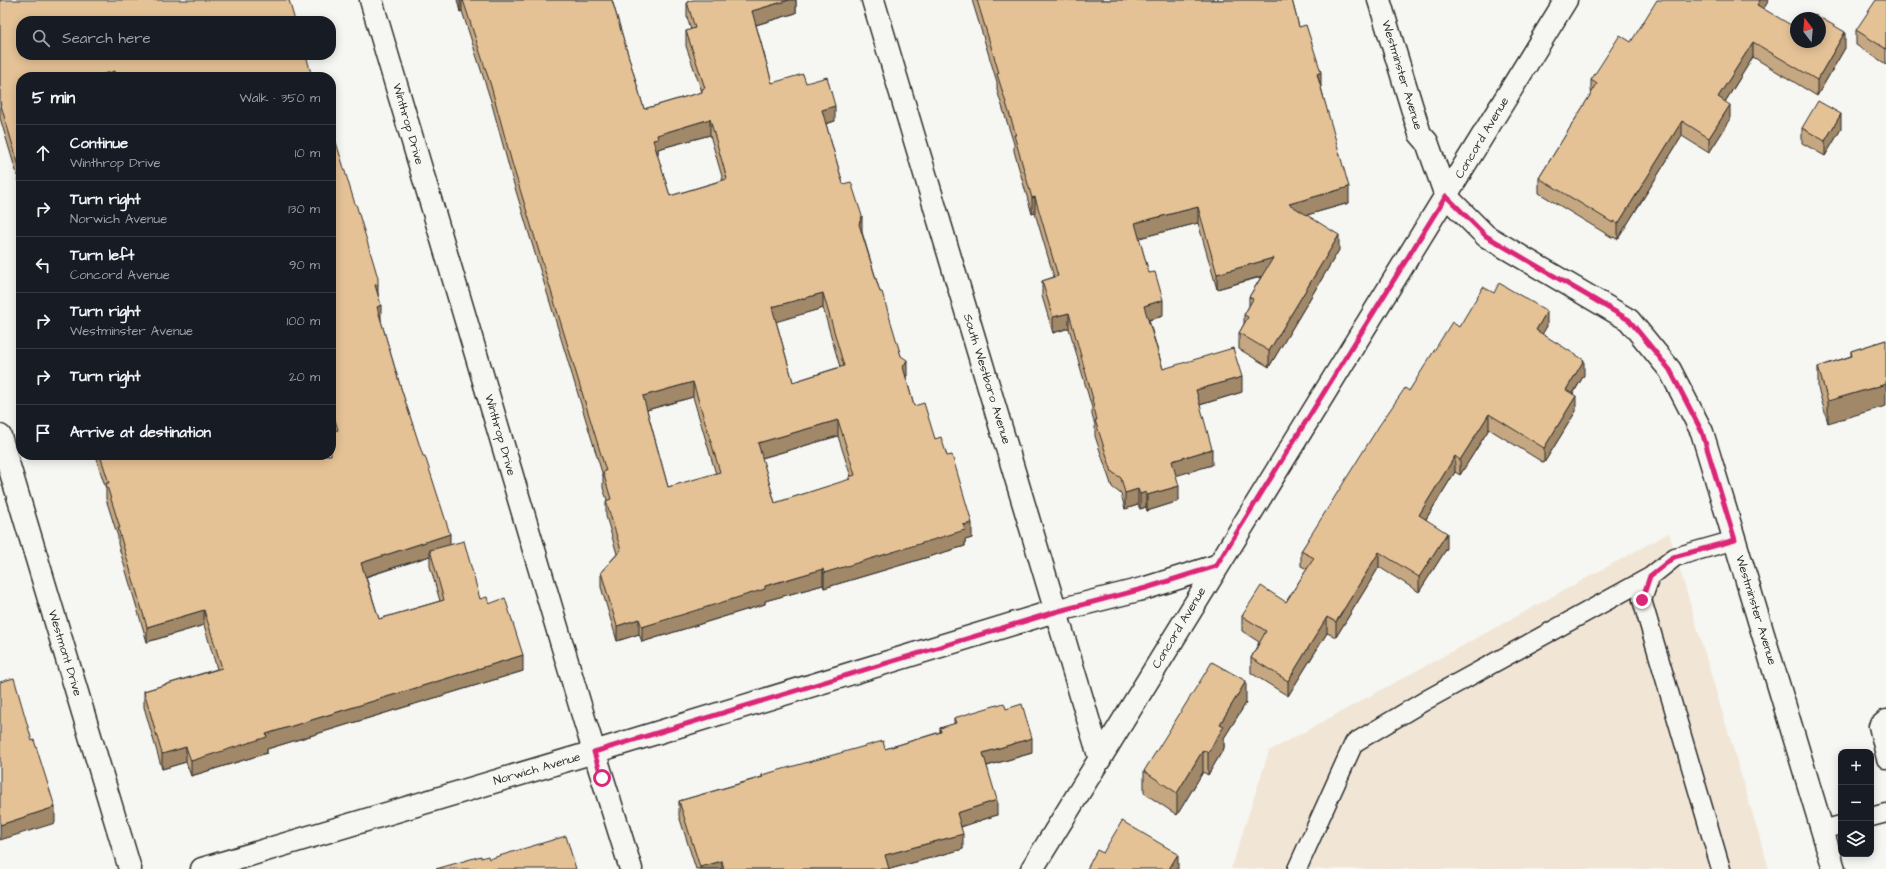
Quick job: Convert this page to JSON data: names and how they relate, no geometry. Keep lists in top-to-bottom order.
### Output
{
  "streets": {
    "street": [
      "Westminster Avenue",
      "Winthrop Drive",
      "Concord Avenue",
      "South Westboro Avenue",
      "Westmont Drive",
      "Norwich Avenue"
    ]
  },
  "crossings": [
    ["Westminster Avenue", "Concord Avenue"],
    ["Winthrop Drive", "Norwich Avenue"],
    ["Concord Avenue", "South Westboro Avenue"],
    ["Concord Avenue", "Norwich Avenue"],
    ["South Westboro Avenue", "Norwich Avenue"]
  ],
  "north": "top",
  "page": {
    "search": "Search here",
    "heading": ["5 min", "Walk · 350 m"],
    "list": [
      ["Continue", "Winthrop Drive", "10 m"],
      ["Turn right", "Norwich Avenue", "130 m"],
      ["Turn left", "Concord Avenue", "90 m"],
      ["Turn right", "Westminster Avenue", "100 m"],
      ["Turn right", "20 m"],
      "Arrive at destination"
    ],
    "map_buttons": ["+", "−"]
  }
}
